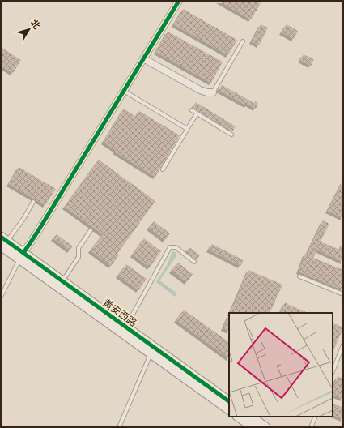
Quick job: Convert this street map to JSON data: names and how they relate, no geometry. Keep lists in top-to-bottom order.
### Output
{
  "streets": {
    "street": ["黄安西路"]
  },
  "north": "top right"
}
